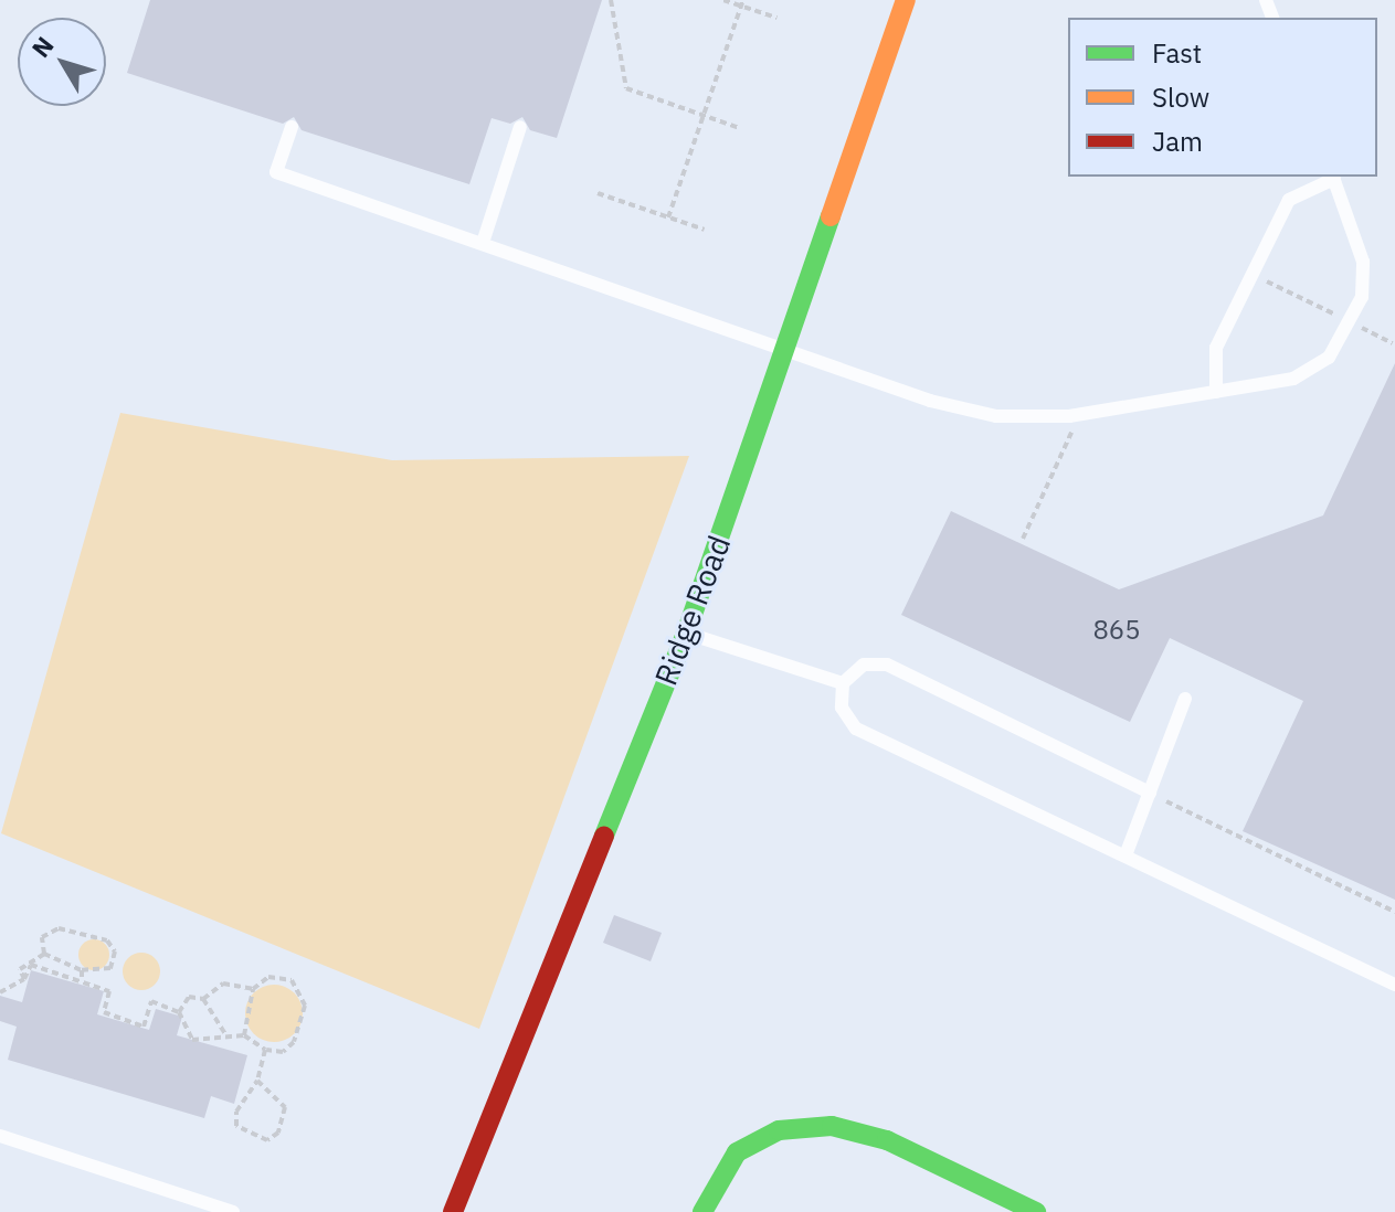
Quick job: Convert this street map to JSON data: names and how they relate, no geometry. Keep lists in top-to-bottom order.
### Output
{
  "streets": {
    "street": ["Ridge Road"]
  },
  "house_numbers": ["865"],
  "legend": ["Fast", "Slow", "Jam"],
  "north": "top left"
}
